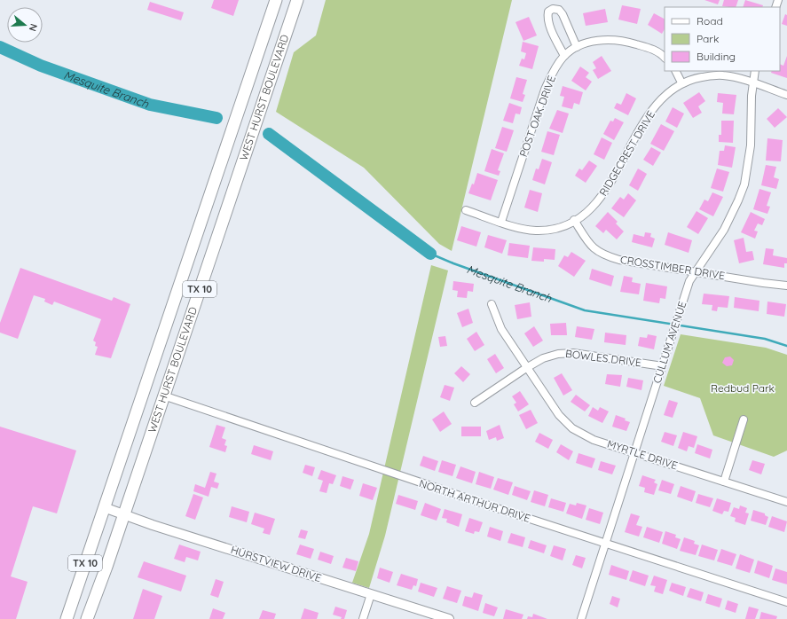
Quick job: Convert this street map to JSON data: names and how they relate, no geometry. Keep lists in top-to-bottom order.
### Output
{
  "streets": {
    "main road": ["WEST HURST BOULEVARD", "TX 10"],
    "street": [
      "POST OAK DRIVE",
      "RIDGECREST DRIVE",
      "CROSSTIMBER DRIVE",
      "CULLUM AVENUE",
      "BOWLES DRIVE",
      "MYRTLE DRIVE",
      "NORTH ARTHUR DRIVE",
      "HURSTVIEW DRIVE"
    ]
  },
  "crossings": [
    ["WEST HURST BOULEVARD", "NORTH ARTHUR DRIVE"],
    ["WEST HURST BOULEVARD", "HURSTVIEW DRIVE"],
    ["POST OAK DRIVE", "RIDGECREST DRIVE"],
    ["RIDGECREST DRIVE", "CROSSTIMBER DRIVE"],
    ["RIDGECREST DRIVE", "CULLUM AVENUE"],
    ["CROSSTIMBER DRIVE", "CULLUM AVENUE"],
    ["CULLUM AVENUE", "BOWLES DRIVE"],
    ["CULLUM AVENUE", "MYRTLE DRIVE"],
    ["CULLUM AVENUE", "NORTH ARTHUR DRIVE"],
    ["BOWLES DRIVE", "MYRTLE DRIVE"]
  ],
  "water": ["Mesquite Branch"],
  "parks": ["Redbud Park"],
  "legend": ["Road", "Park", "Building"],
  "north": "right"
}
